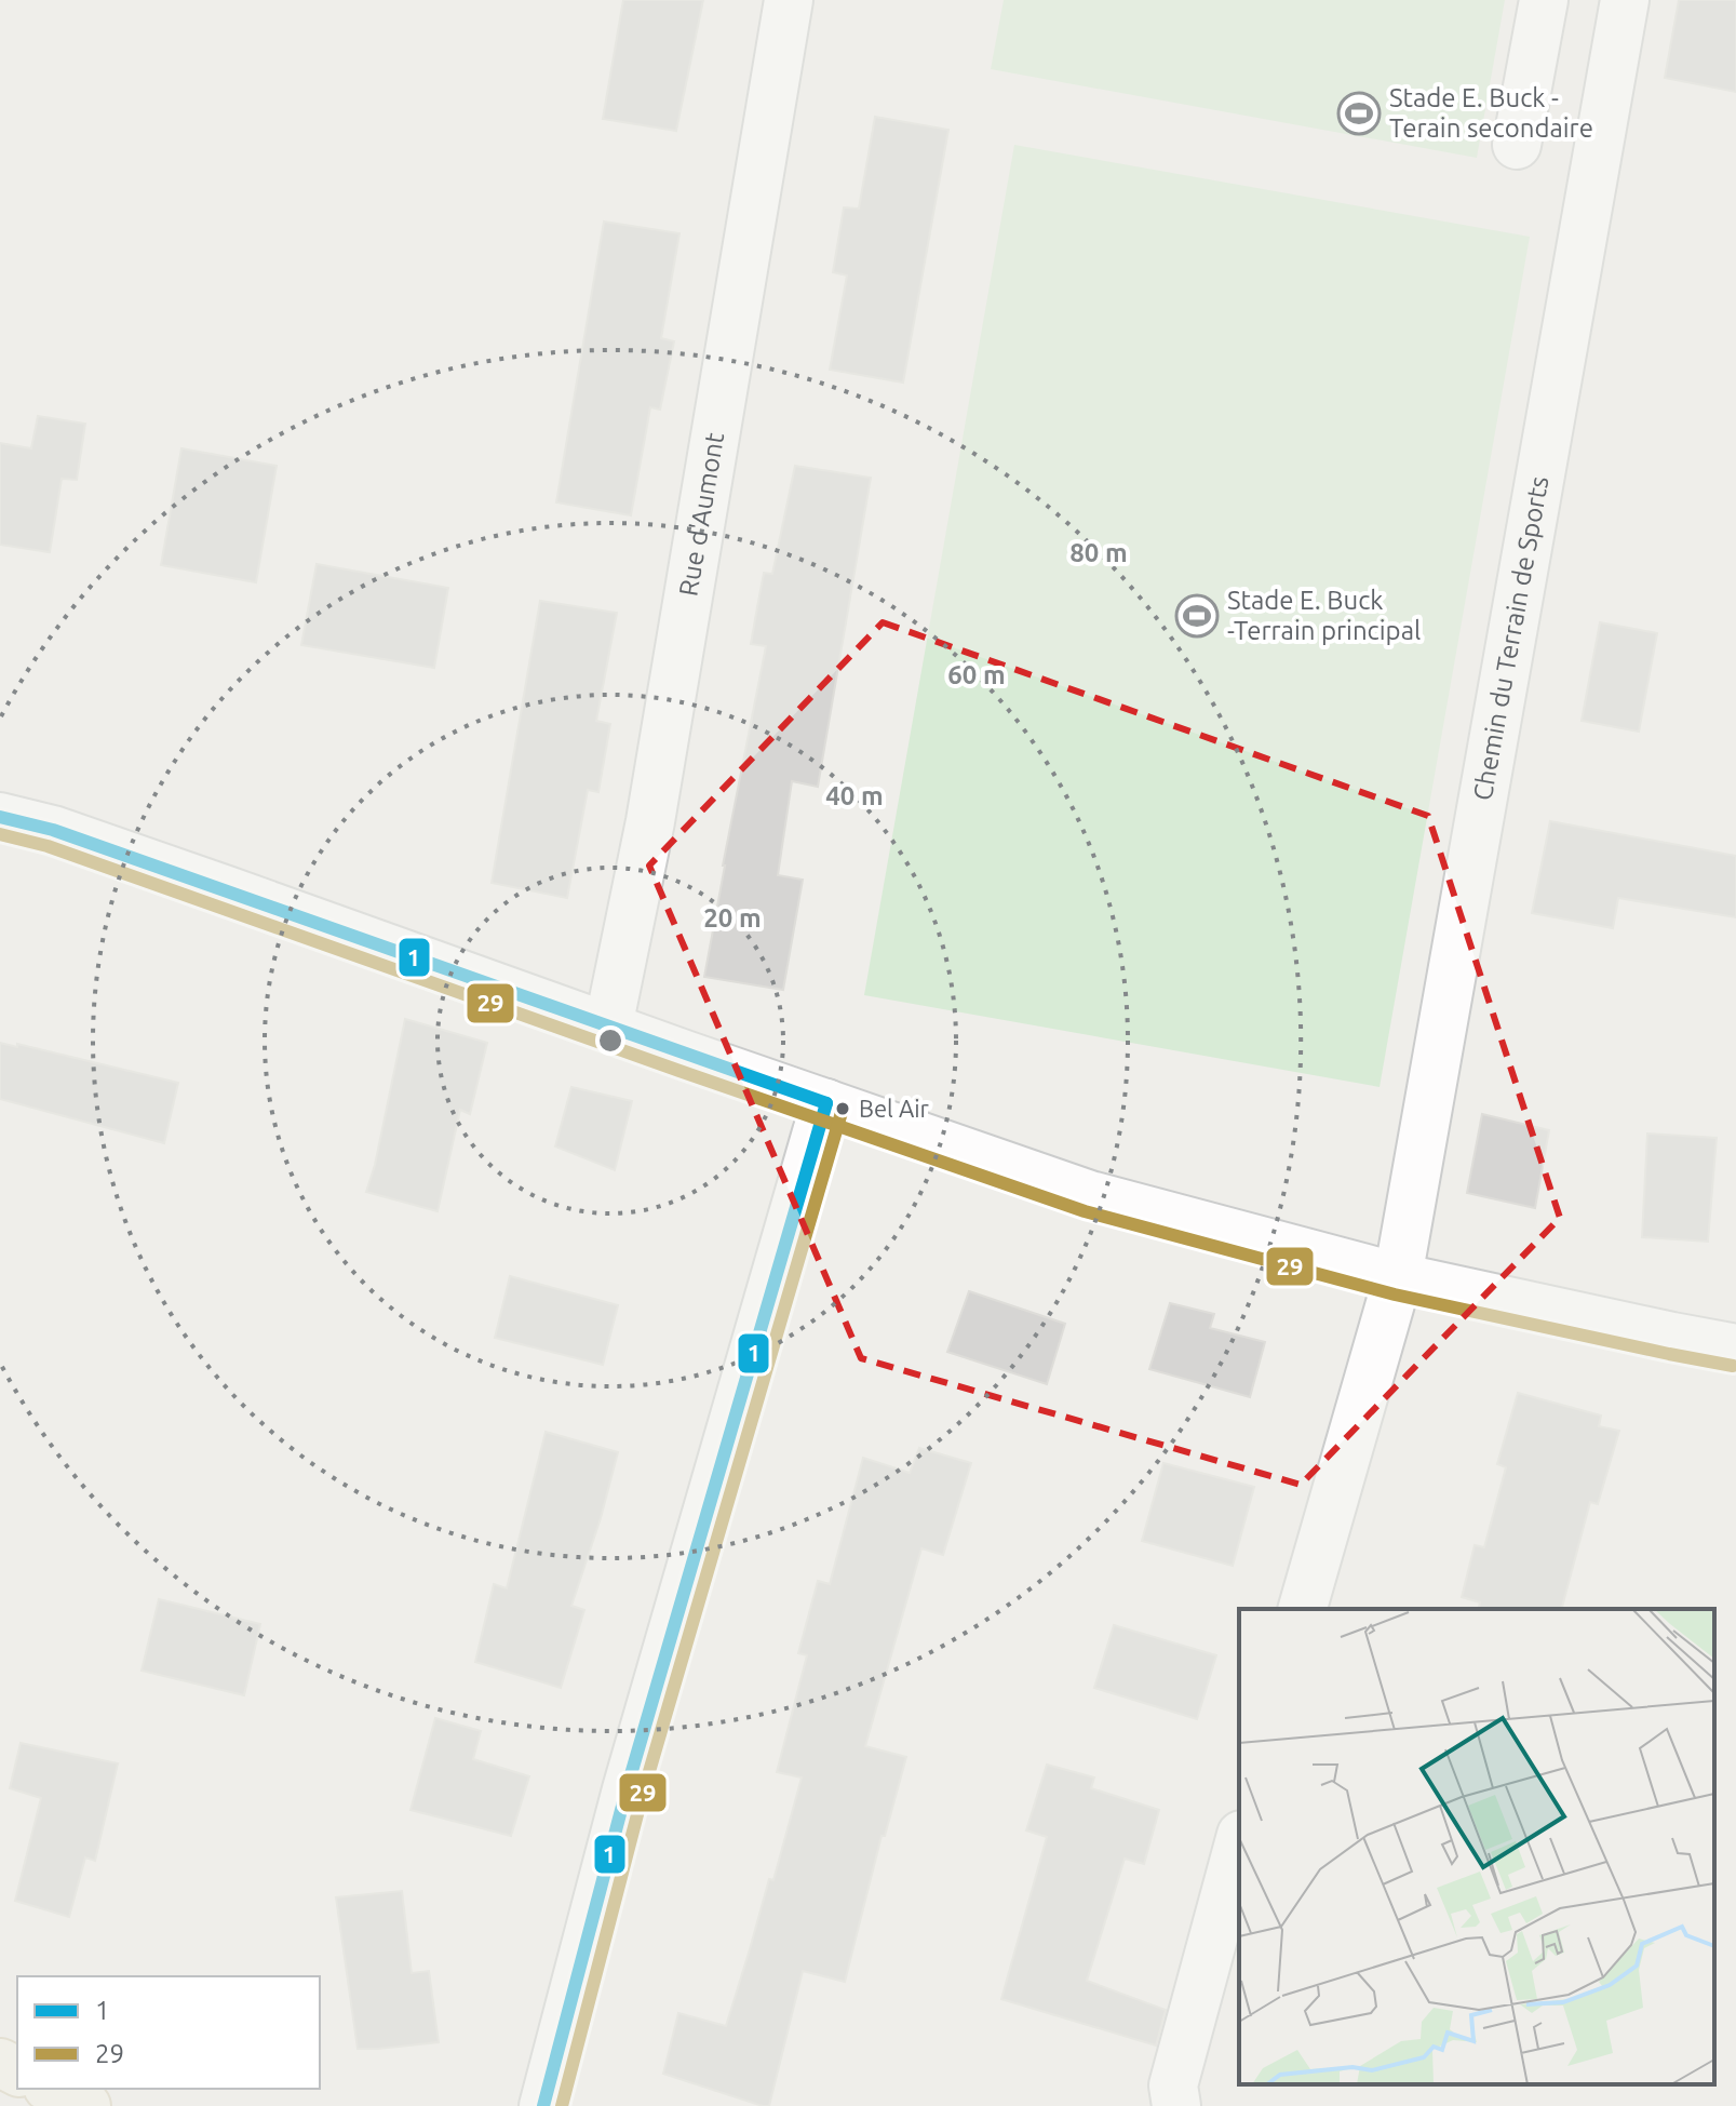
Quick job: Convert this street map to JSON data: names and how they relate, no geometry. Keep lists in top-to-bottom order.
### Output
{
  "streets": {
    "street": ["Rue d'Aumont", "Chemin du Terrain de Sports"]
  },
  "places": {
    "sports": ["Stade E. Buck - Terain secondaire", "Stade E. Buck -Terrain principal"],
    "other": ["Bel Air"]
  },
  "lines": ["transit line 1", "transit line 29"],
  "legend": ["1", "29"],
  "rings": [
    "80 m",
    "60 m",
    "40 m",
    "20 m"
  ]
}
